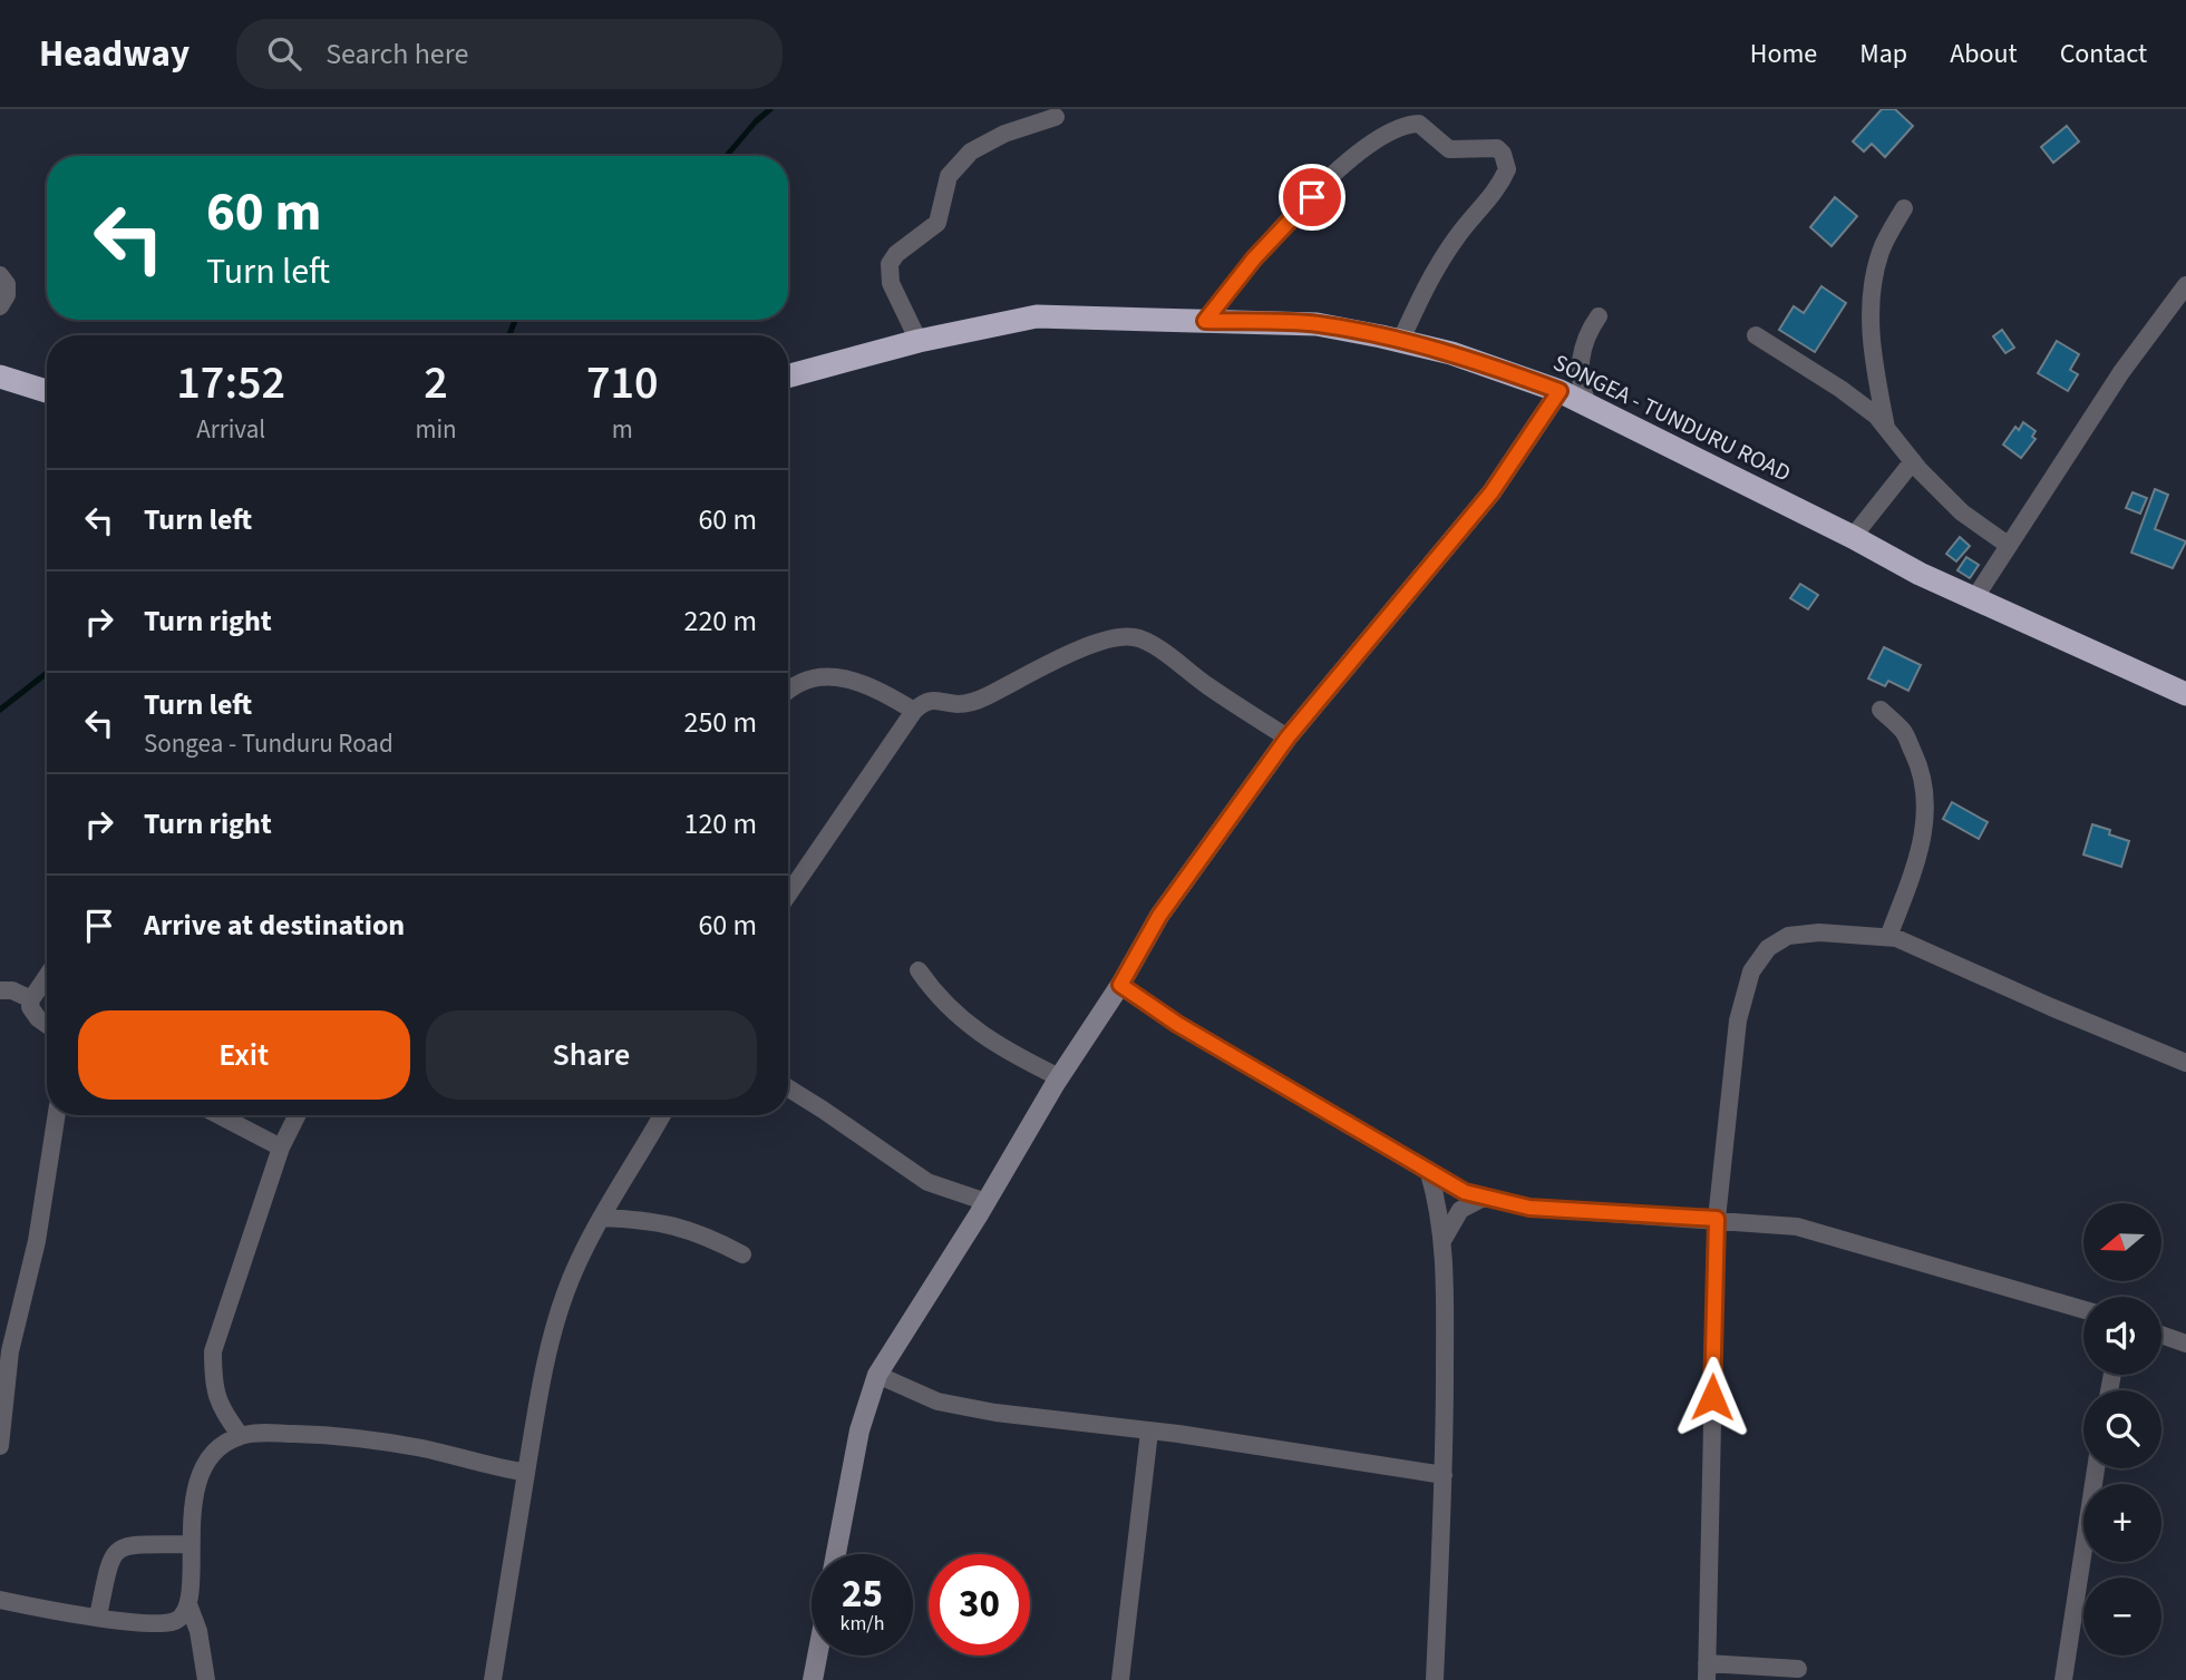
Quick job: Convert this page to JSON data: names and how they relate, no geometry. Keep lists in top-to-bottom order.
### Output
{
  "streets": {
    "highway": ["SONGEA - TUNDURU ROAD"]
  },
  "north": "left",
  "page": {
    "header": "Headway",
    "search": "Search here",
    "nav": [
      "Home",
      "Map",
      "About",
      "Contact"
    ],
    "turn": ["60 m", "Turn left"],
    "eta": [
      "17:52",
      "Arrival",
      "2",
      "min",
      "710",
      "m"
    ],
    "list": [
      {
        "name": "Turn left",
        "value": "60 m"
      },
      {
        "name": "Turn right",
        "value": "220 m"
      },
      {
        "name": "Turn left",
        "note": "Songea - Tunduru Road",
        "value": "250 m"
      },
      {
        "name": "Turn right",
        "value": "120 m"
      },
      {
        "name": "Arrive at destination",
        "value": "60 m"
      }
    ],
    "buttons": ["Exit", "Share"],
    "map_buttons": ["+", "−"],
    "speed": "25 km/h",
    "limit": "30"
  }
}
